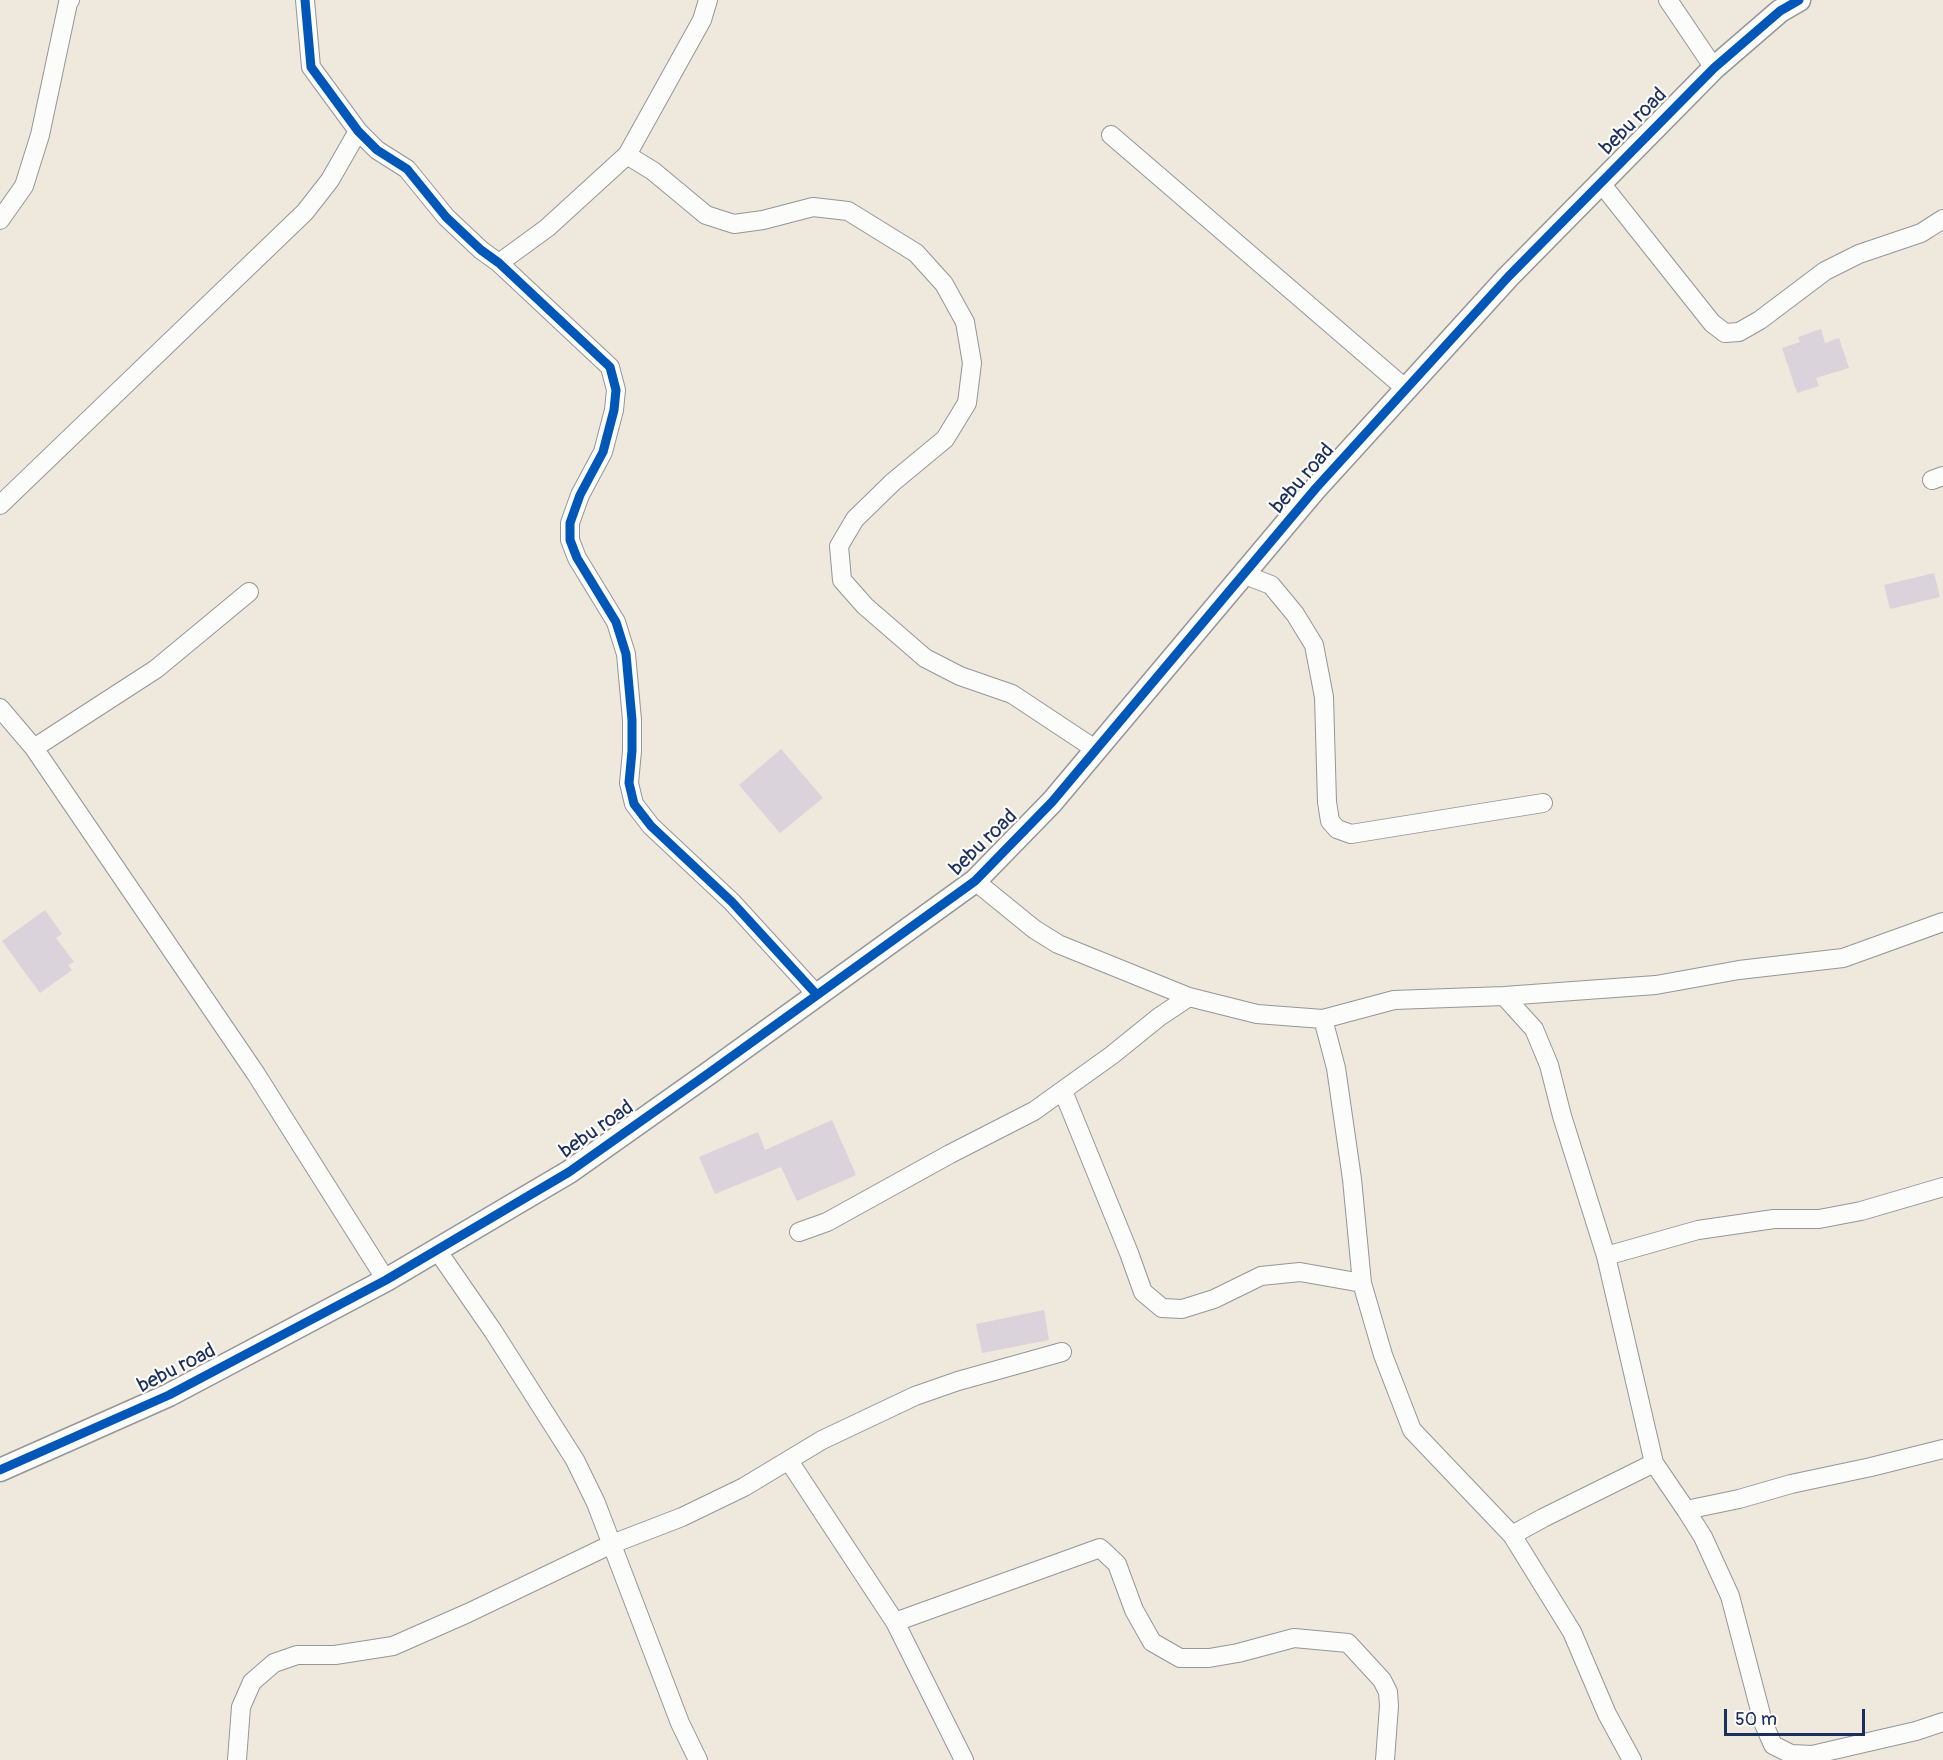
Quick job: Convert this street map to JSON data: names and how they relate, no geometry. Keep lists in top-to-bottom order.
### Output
{
  "streets": {
    "street": ["bebu road"]
  },
  "scale_bar": "50 m"
}
